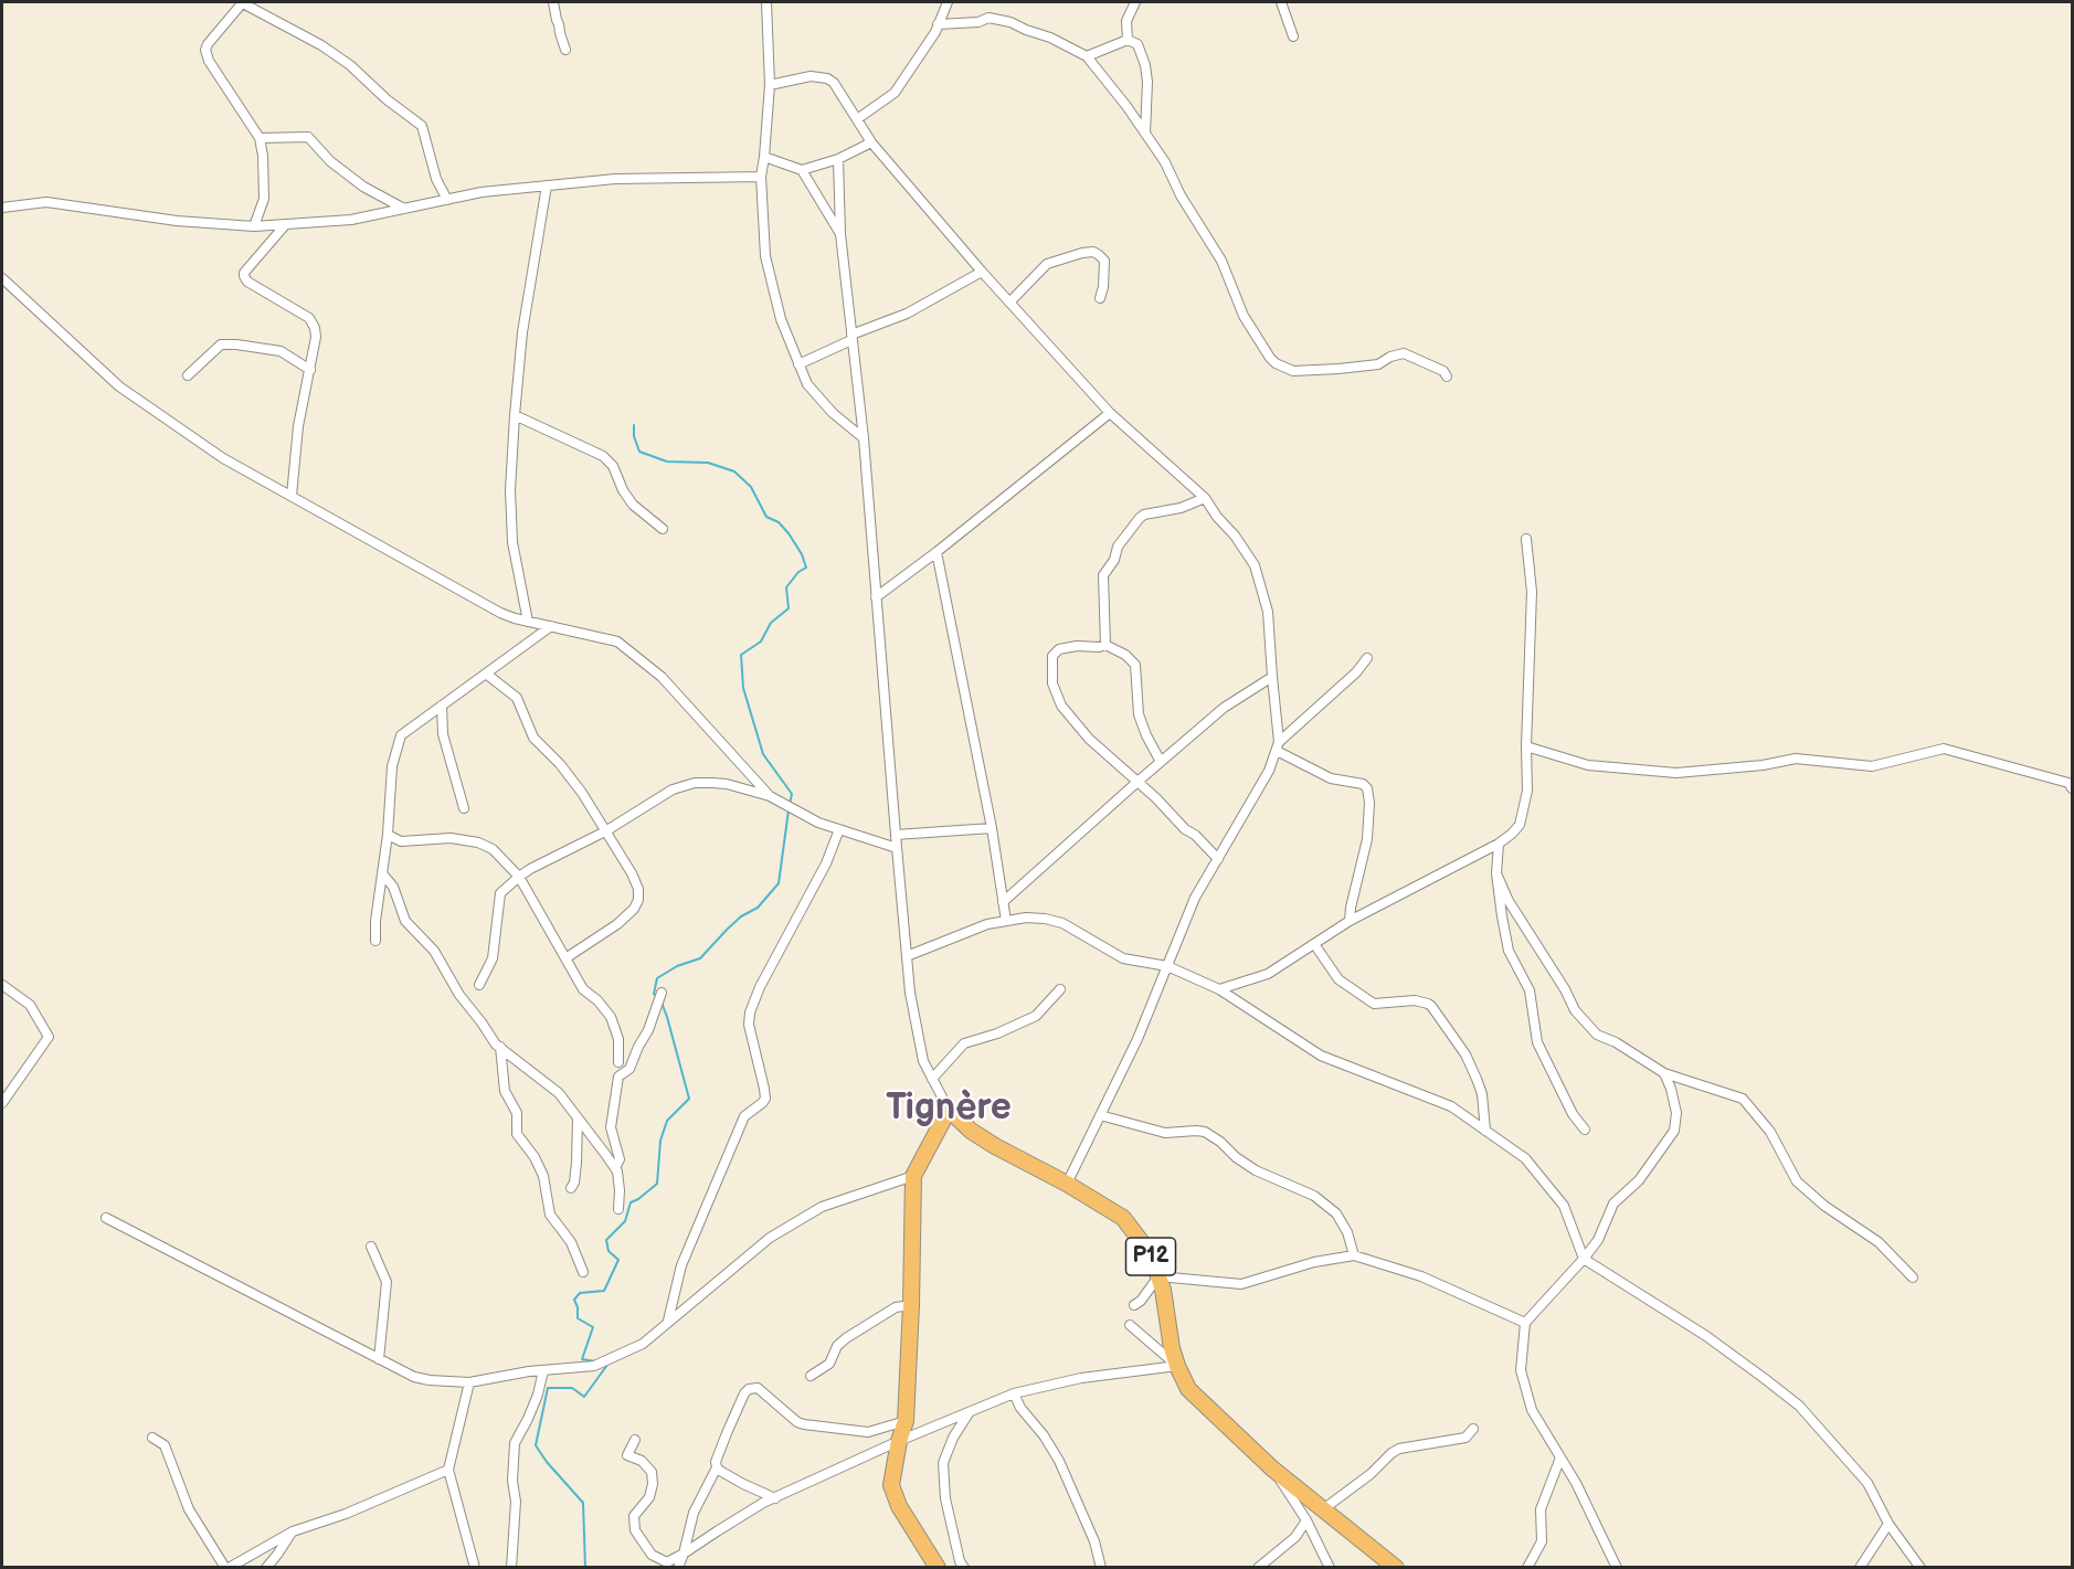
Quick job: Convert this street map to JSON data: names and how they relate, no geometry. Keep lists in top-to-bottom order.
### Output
{
  "streets": {
    "main road": ["P12"]
  },
  "districts": ["Tignère"]
}
